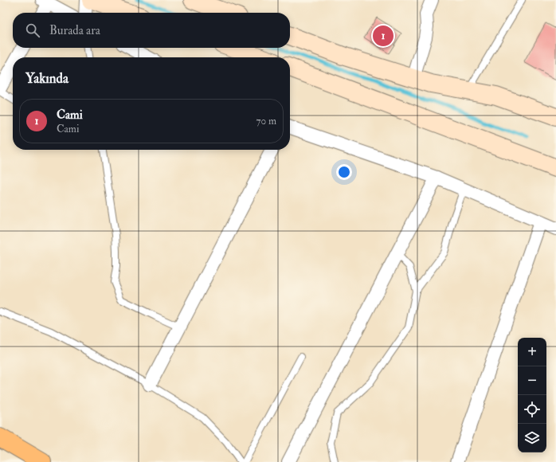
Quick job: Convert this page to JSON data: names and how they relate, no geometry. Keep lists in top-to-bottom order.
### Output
{
  "page": {
    "search": "Burada ara",
    "pins": "1",
    "heading": "Yakında",
    "list": [
      {
        "mark": "1",
        "name": "Cami",
        "note": "Cami",
        "value": "70 m"
      }
    ],
    "map_buttons": ["+", "−"]
  }
}
